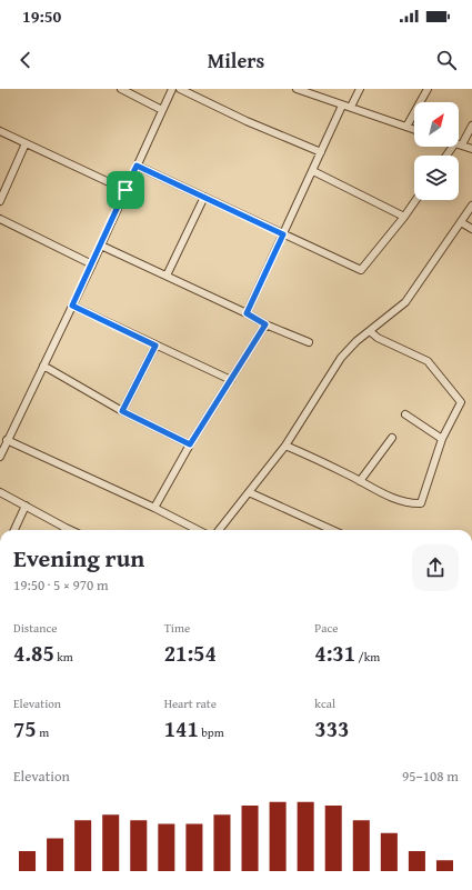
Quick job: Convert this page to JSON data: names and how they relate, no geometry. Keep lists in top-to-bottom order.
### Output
{
  "north": "top right",
  "page": {
    "status": "19:50",
    "header": "Milers",
    "heading": ["Evening run", "19:50 · 5 × 970 m"],
    "stats": [
      ["Distance", "4.85 km"],
      ["Time", "21:54"],
      ["Pace", "4:31 /km"],
      ["Elevation", "75 m"],
      ["Heart rate", "141 bpm"],
      ["kcal", "333"]
    ],
    "chart": ["Elevation", "95–108 m"]
  }
}
